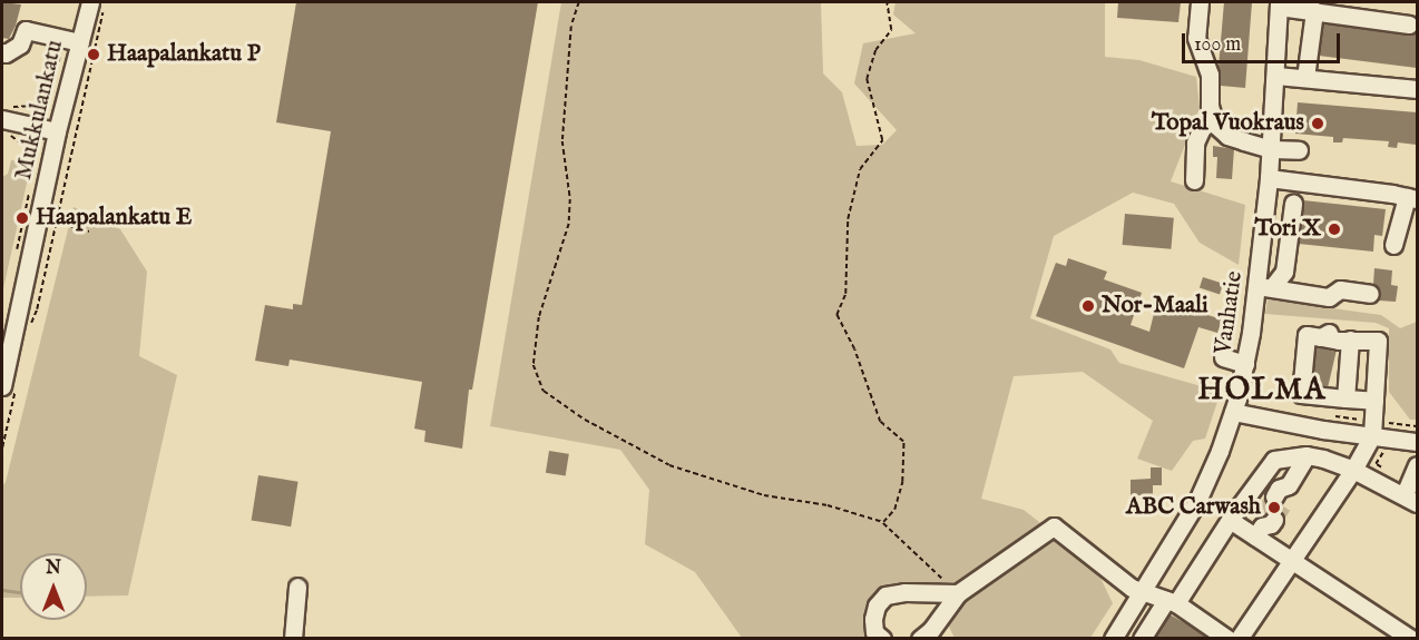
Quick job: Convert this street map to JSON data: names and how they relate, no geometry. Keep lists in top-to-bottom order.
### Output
{
  "streets": {
    "street": ["Mukkulankatu", "Vanhatie"]
  },
  "districts": ["HOLMA"],
  "places": [
    "Haapalankatu P",
    "Topal Vuokraus",
    "Haapalankatu E",
    "Tori X",
    "Nor-Maali",
    "ABC Carwash"
  ],
  "scale_bar": "100 m",
  "north": "top"
}
